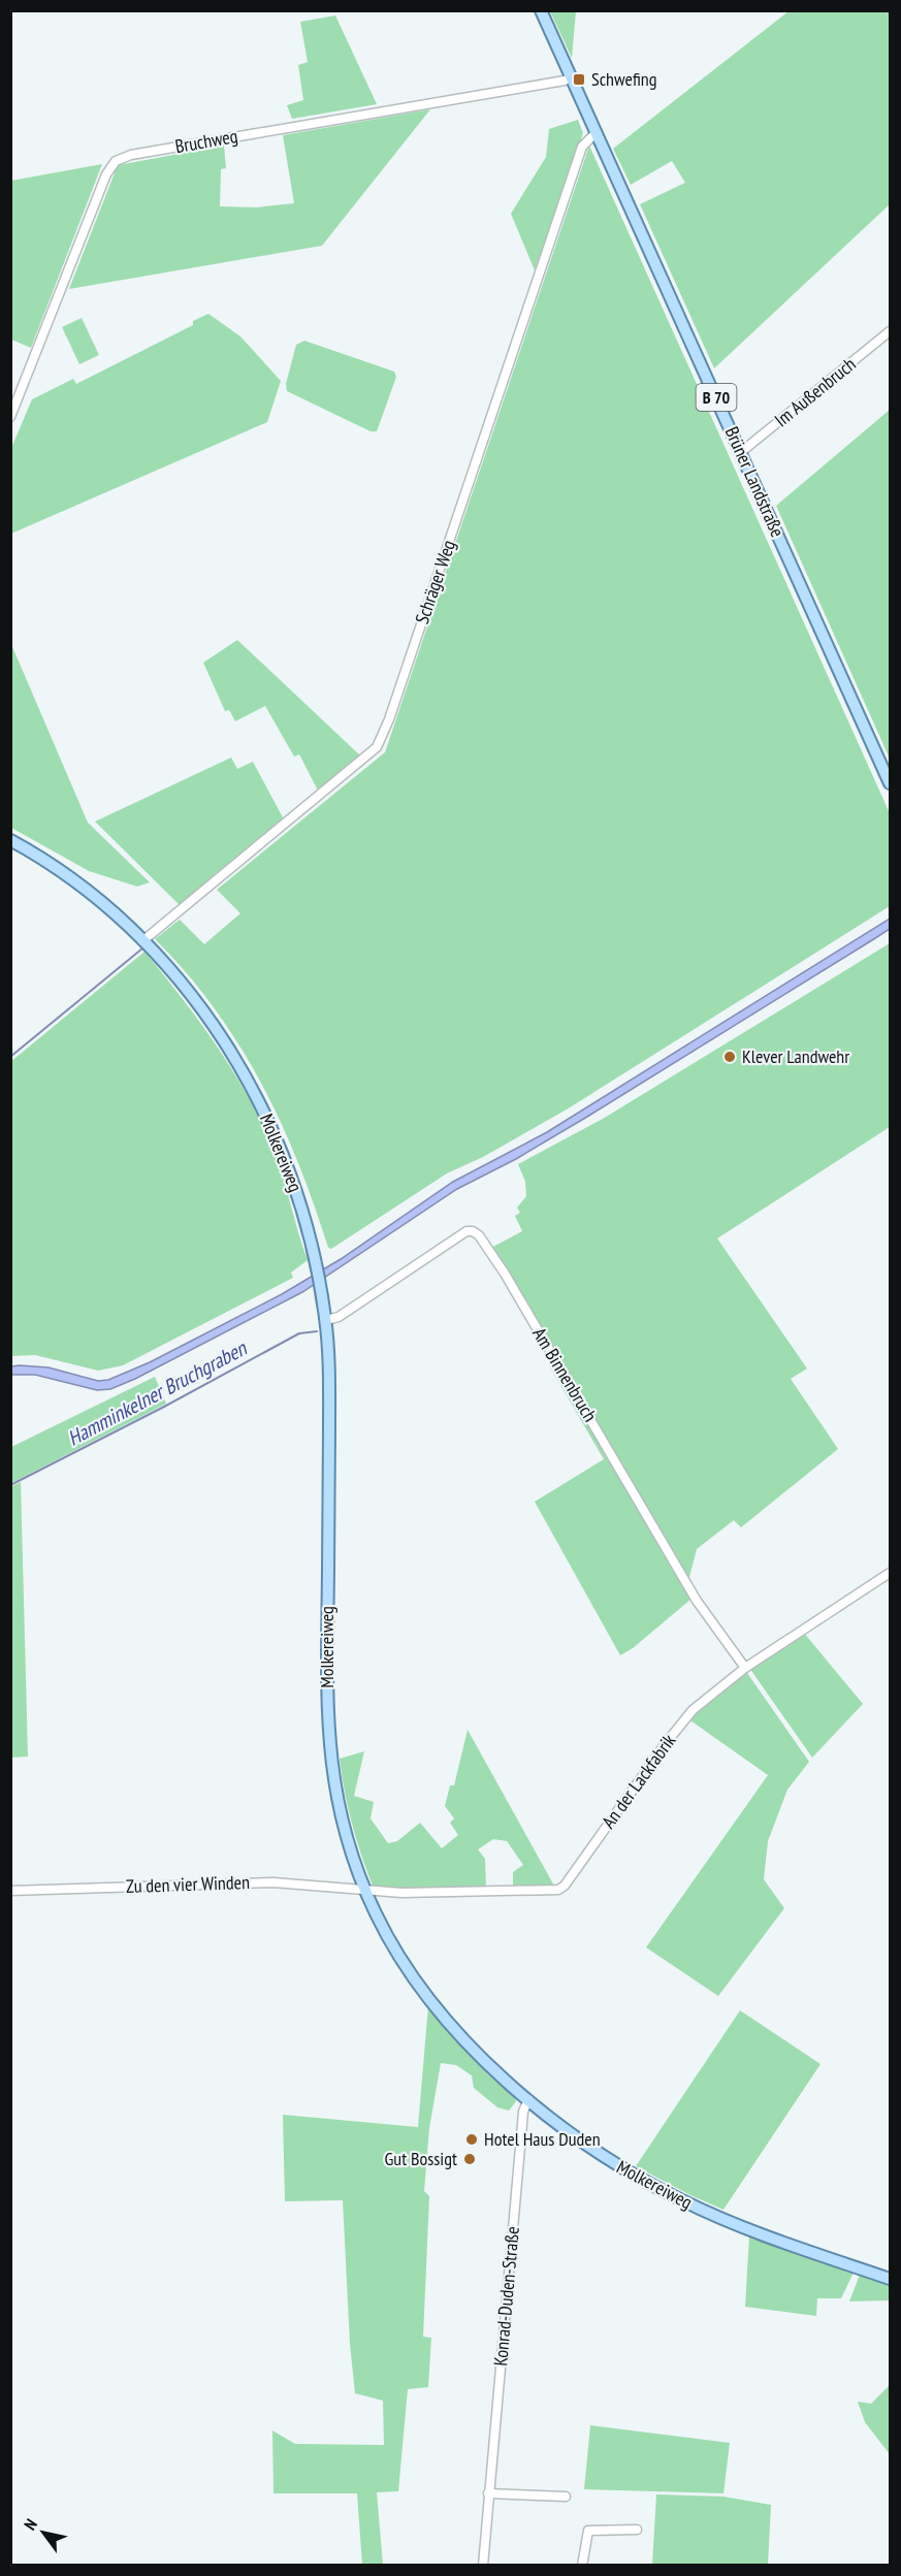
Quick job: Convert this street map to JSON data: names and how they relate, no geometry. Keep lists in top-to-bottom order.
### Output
{
  "streets": {
    "main road": ["B 70", "Brüner Landstraße", "Molkereiweg"],
    "street": [
      "Bruchweg",
      "Im Außenbruch",
      "Schräger Weg",
      "Am Binnenbruch",
      "An der Lackfabrik",
      "Zu den vier Winden",
      "Konrad-Duden-Straße"
    ]
  },
  "crossings": [
    ["Bruchweg", "Brüner Landstraße"],
    ["Im Außenbruch", "Brüner Landstraße"],
    ["Brüner Landstraße", "Schräger Weg"],
    ["Schräger Weg", "Molkereiweg"],
    ["Molkereiweg", "Am Binnenbruch"],
    ["Molkereiweg", "An der Lackfabrik"],
    ["Molkereiweg", "Zu den vier Winden"],
    ["Molkereiweg", "Konrad-Duden-Straße"],
    ["Am Binnenbruch", "An der Lackfabrik"],
    ["An der Lackfabrik", "Zu den vier Winden"]
  ],
  "water": ["Hamminkelner Bruchgraben"],
  "places": {
    "transit": ["Schwefing"],
    "other": ["Klever Landwehr", "Hotel Haus Duden", "Gut Bossigt"]
  },
  "north": "top left"
}
